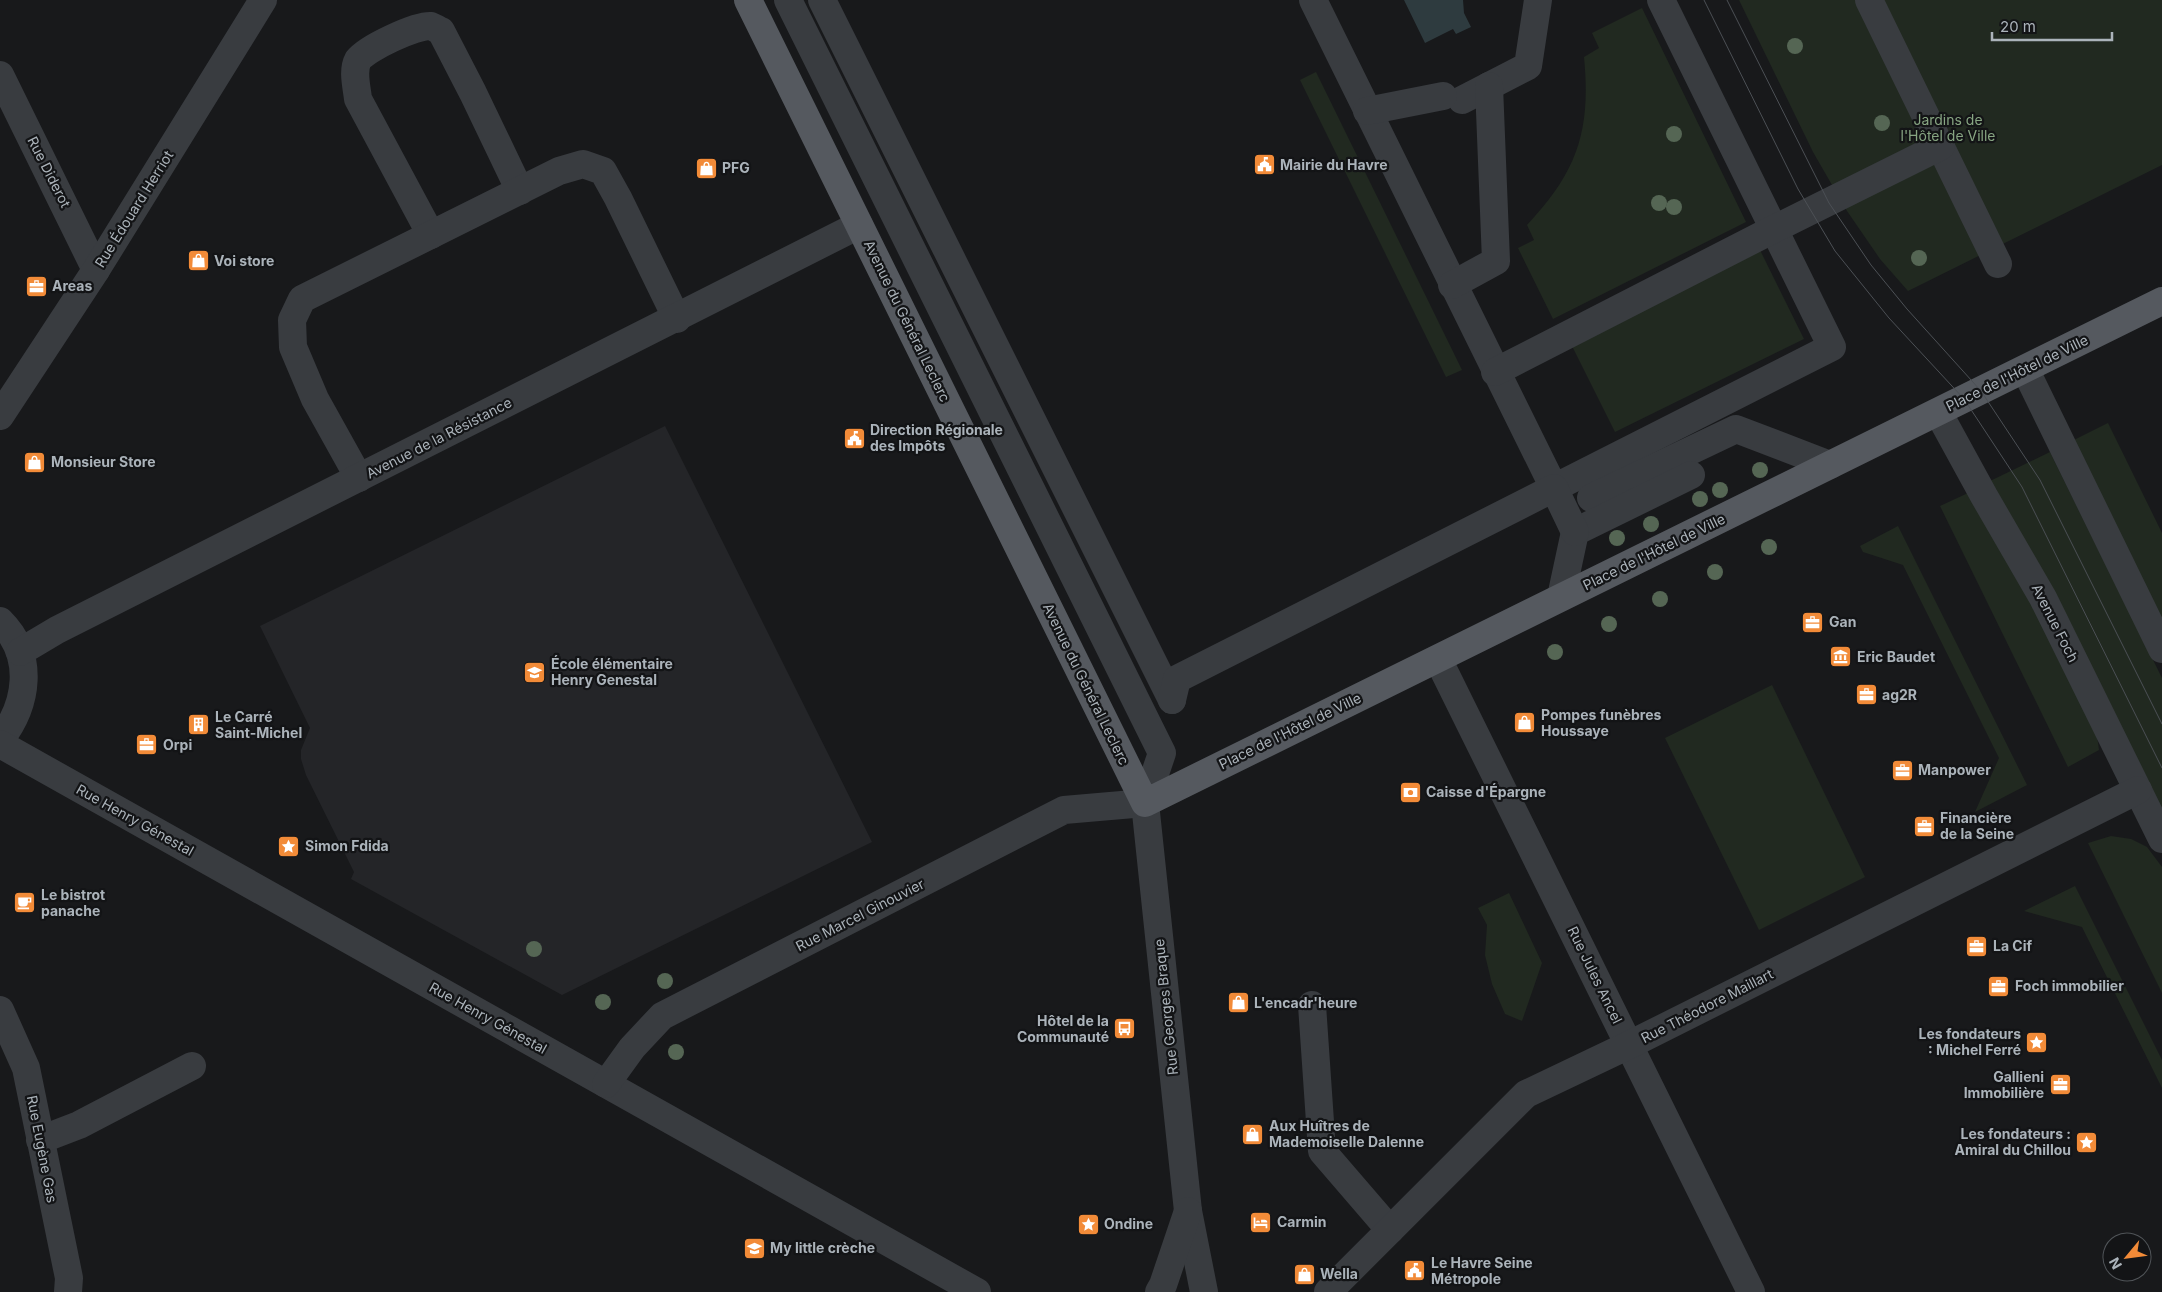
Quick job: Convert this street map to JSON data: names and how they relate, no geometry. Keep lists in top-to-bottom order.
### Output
{
  "streets": {
    "main road": ["Avenue du Général Leclerc", "Place de l'Hôtel de Ville"],
    "street": [
      "Rue Diderot",
      "Rue Édouard Herriot",
      "Avenue de la Résistance",
      "Avenue Foch",
      "Rue Henry Génestal",
      "Rue Marcel Ginouvier",
      "Rue Jules Ancel",
      "Rue Théodore Maillart",
      "Rue Georges Braque",
      "Rue Eugène Gas"
    ]
  },
  "crossings": [
    ["Rue Diderot", "Rue Édouard Herriot"],
    ["Avenue du Général Leclerc", "Place de l'Hôtel de Ville"],
    ["Avenue du Général Leclerc", "Avenue de la Résistance"],
    ["Avenue du Général Leclerc", "Rue Marcel Ginouvier"],
    ["Avenue du Général Leclerc", "Rue Georges Braque"],
    ["Place de l'Hôtel de Ville", "Avenue Foch"],
    ["Place de l'Hôtel de Ville", "Rue Marcel Ginouvier"],
    ["Place de l'Hôtel de Ville", "Rue Jules Ancel"],
    ["Place de l'Hôtel de Ville", "Rue Georges Braque"],
    ["Avenue Foch", "Rue Théodore Maillart"],
    ["Rue Henry Génestal", "Rue Marcel Ginouvier"],
    ["Rue Marcel Ginouvier", "Rue Georges Braque"],
    ["Rue Jules Ancel", "Rue Théodore Maillart"]
  ],
  "parks": ["Jardins de l'Hôtel de Ville"],
  "places": {
    "public building": ["Mairie du Havre", "Direction Régionale des Impôts", "Le Havre Seine Métropole"],
    "shop": [
      "PFG",
      "Voi store",
      "Monsieur Store",
      "Pompes funèbres Houssaye",
      "L'encadr'heure",
      "Aux Huîtres de Mademoiselle Dalenne",
      "Wella"
    ],
    "office": [
      "Areas",
      "Gan",
      "ag2R",
      "Orpi",
      "Manpower",
      "Financière de la Seine",
      "La Cif",
      "Foch immobilier",
      "Gallieni Immobilière"
    ],
    "museum": ["Eric Baudet"],
    "school or university": ["École élémentaire Henry Genestal", "My little crèche"],
    "building": ["Le Carré Saint-Michel"],
    "bank": ["Caisse d'Épargne"],
    "place": [
      "Simon Fdida",
      "Les fondateurs : Michel Ferré",
      "Les fondateurs : Amiral du Chillou",
      "Ondine"
    ],
    "cafe": ["Le bistrot panache"],
    "bus stop": ["Hôtel de la Communauté"],
    "hotel": ["Carmin"]
  },
  "scale_bar": "20 m",
  "north": "bottom left"
}
